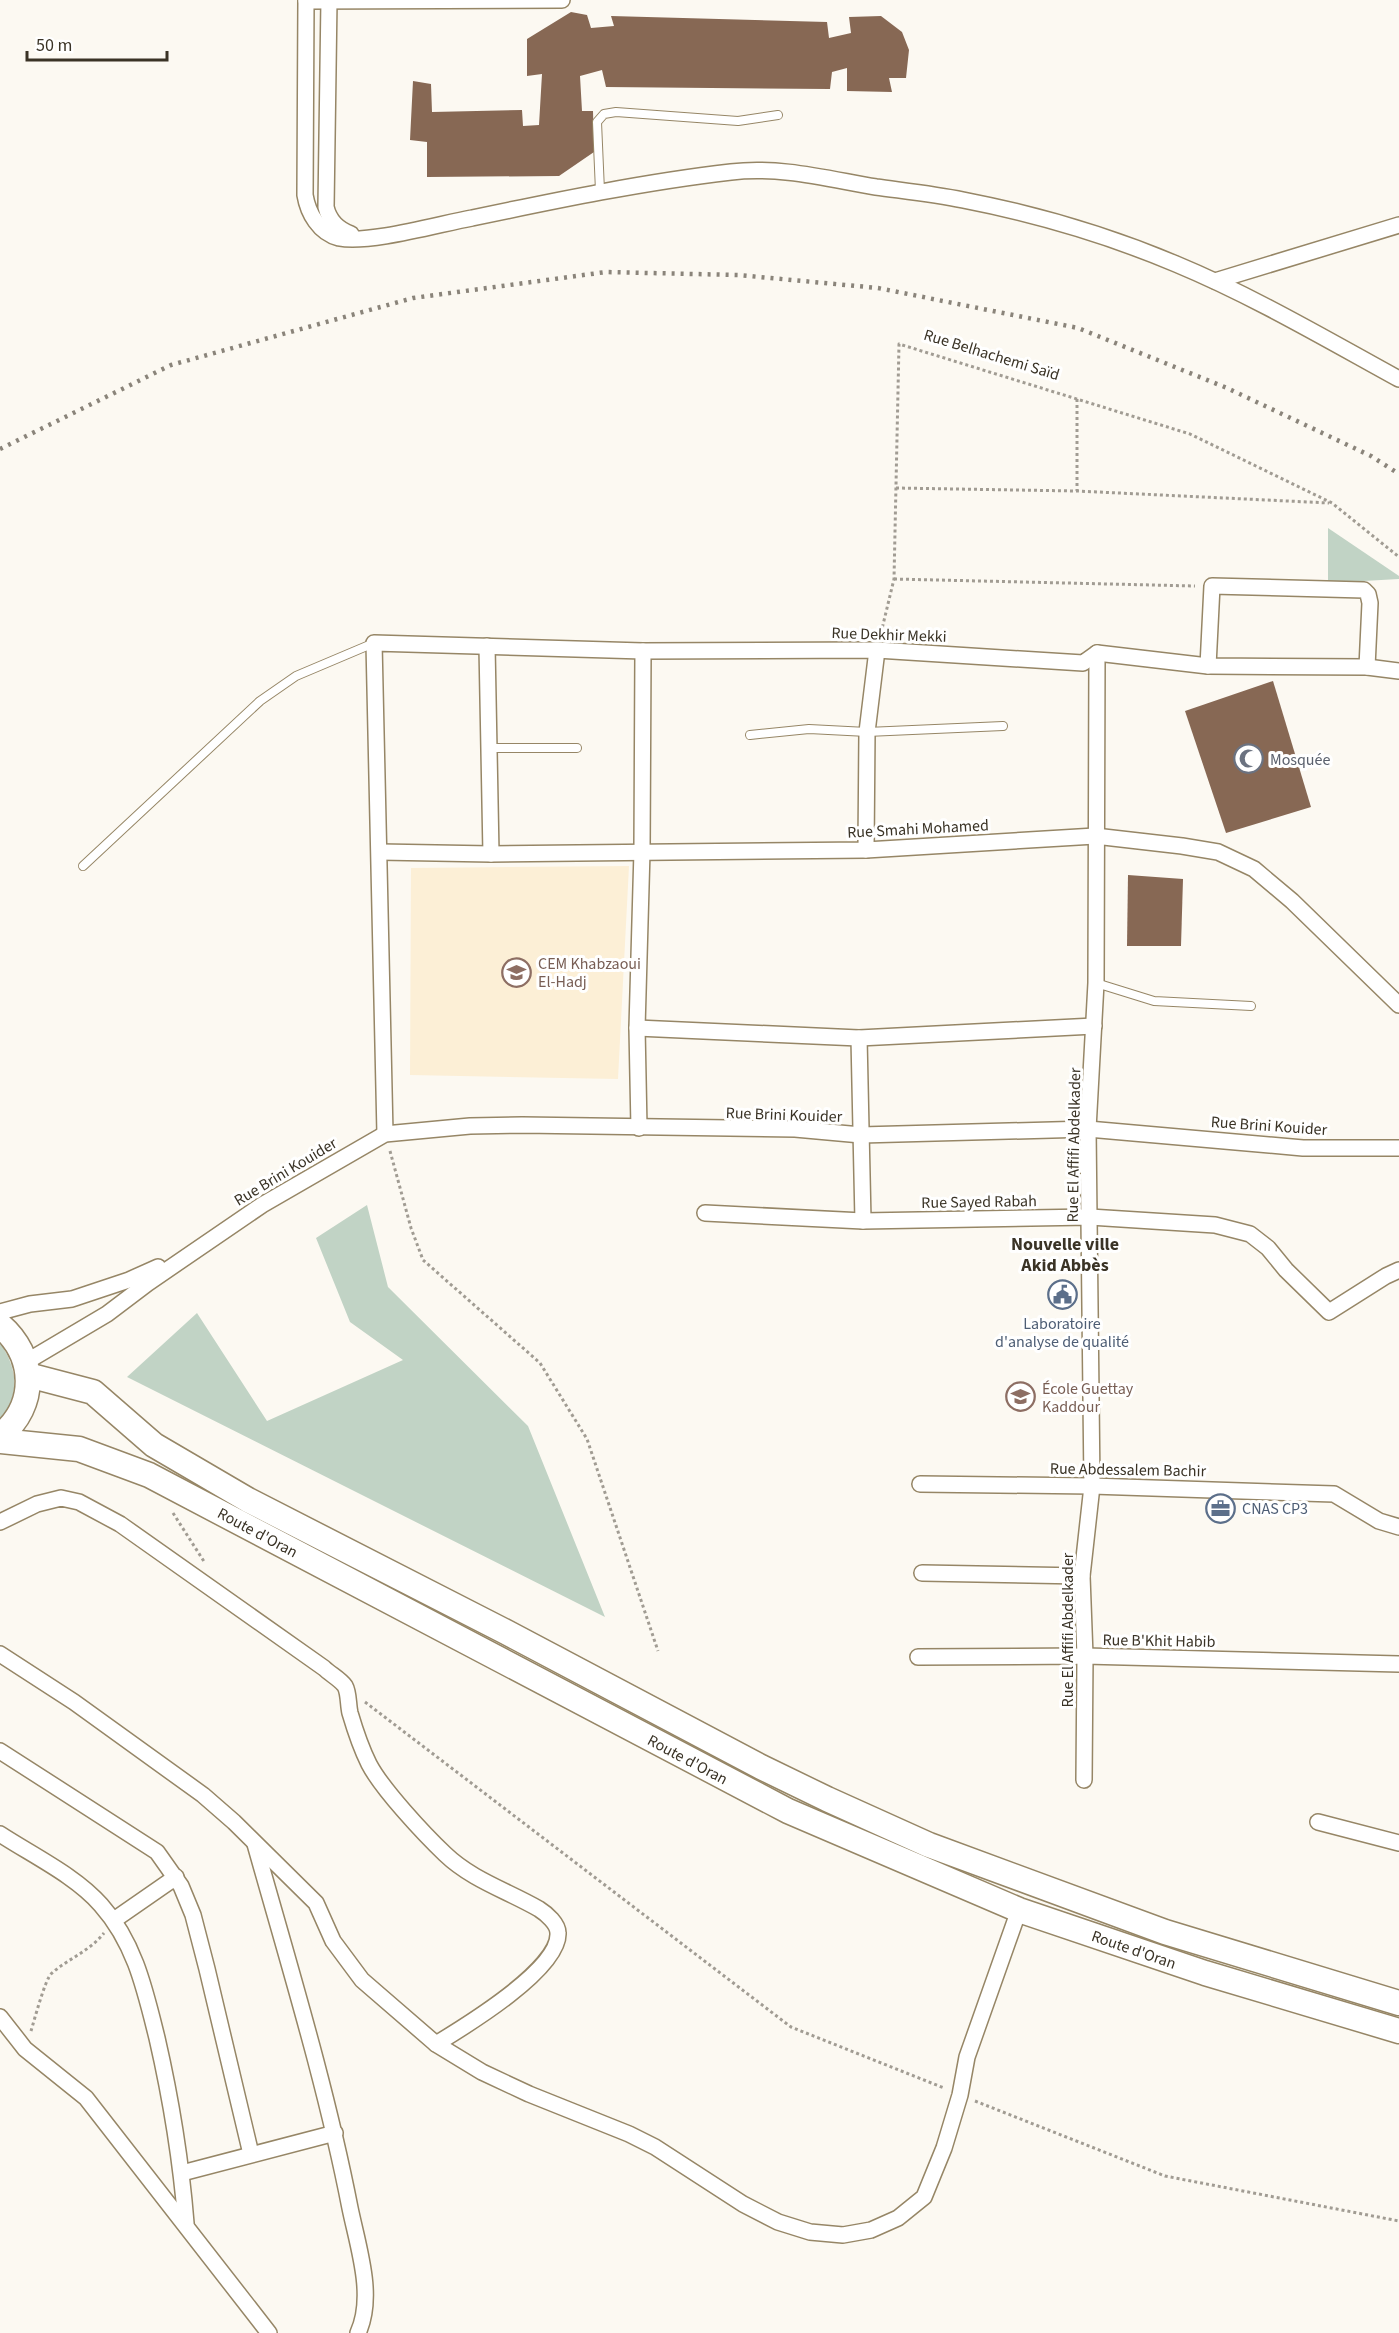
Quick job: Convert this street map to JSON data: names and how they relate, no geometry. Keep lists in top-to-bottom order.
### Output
{
  "streets": {
    "main road": ["Route d'Oran"],
    "street": [
      "Rue Dekhir Mekki",
      "Rue Smahi Mohamed",
      "Rue Brini Kouider",
      "Rue El Affifi Abdelkader",
      "Rue Sayed Rabah",
      "Rue Abdessalem Bachir",
      "Rue B'Khit Habib"
    ],
    "path": ["Rue Belhachemi Saïd"]
  },
  "crossings": [
    ["Rue Belhachemi Saïd", "Rue Dekhir Mekki"],
    ["Rue Dekhir Mekki", "Rue El Affifi Abdelkader"],
    ["Rue Smahi Mohamed", "Rue El Affifi Abdelkader"],
    ["Rue Brini Kouider", "Rue El Affifi Abdelkader"],
    ["Rue El Affifi Abdelkader", "Rue Sayed Rabah"],
    ["Rue El Affifi Abdelkader", "Rue Abdessalem Bachir"],
    ["Rue El Affifi Abdelkader", "Rue B'Khit Habib"]
  ],
  "districts": ["Nouvelle ville Akid Abbès"],
  "places": {
    "mosque": ["Mosquée"],
    "school or university": ["CEM Khabzaoui El-Hadj", "École Guettay Kaddour"],
    "public building": ["Laboratoire d'analyse de qualité"],
    "office": ["CNAS CP3"]
  },
  "scale_bar": "50 m"
}
